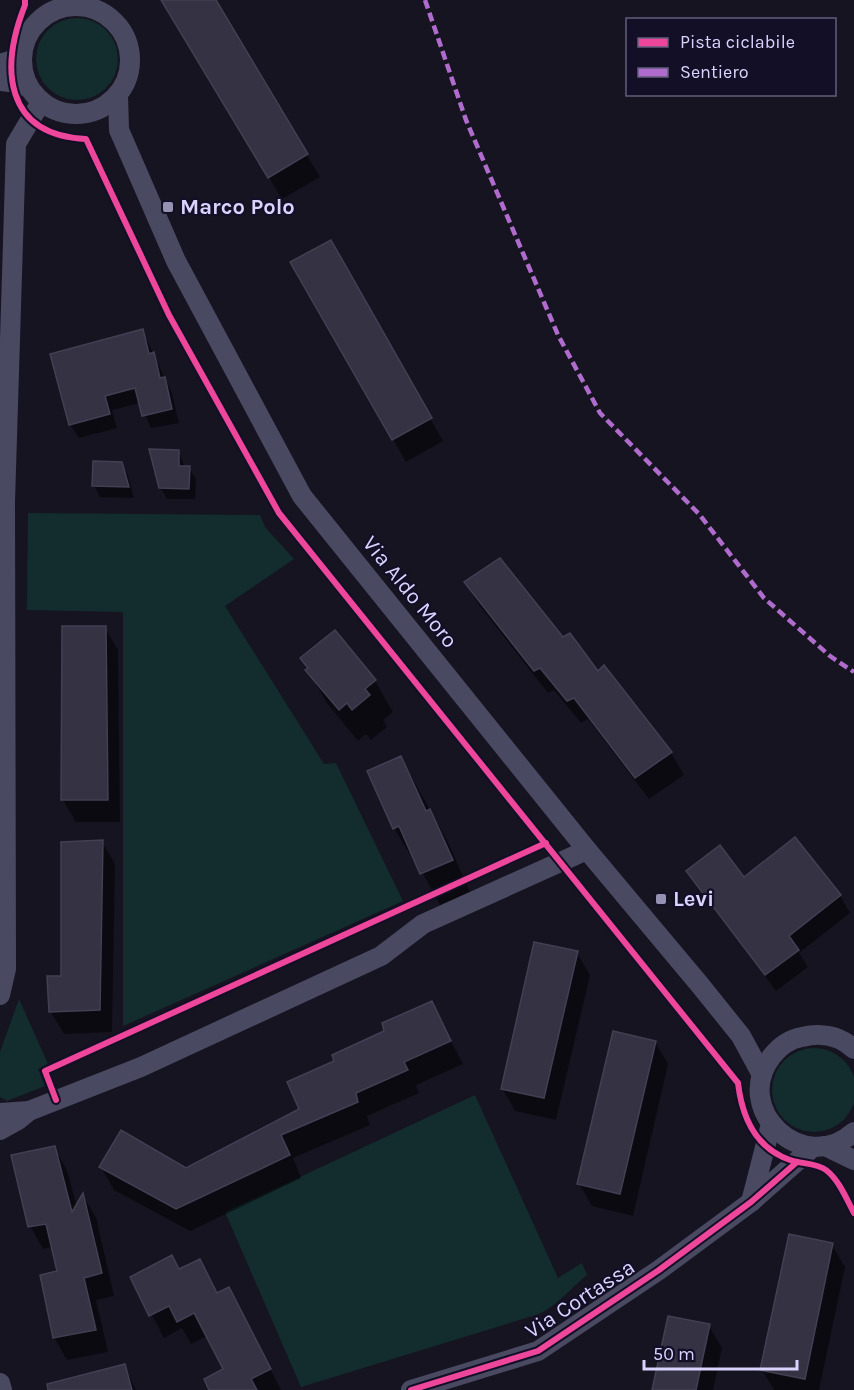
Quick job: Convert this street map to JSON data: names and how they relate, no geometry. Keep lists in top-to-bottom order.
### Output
{
  "streets": {
    "street": ["Via Aldo Moro", "Via Cortassa"]
  },
  "places": {
    "transit": ["Marco Polo", "Levi"]
  },
  "legend": ["Pista ciclabile", "Sentiero"],
  "scale_bar": "50 m"
}
